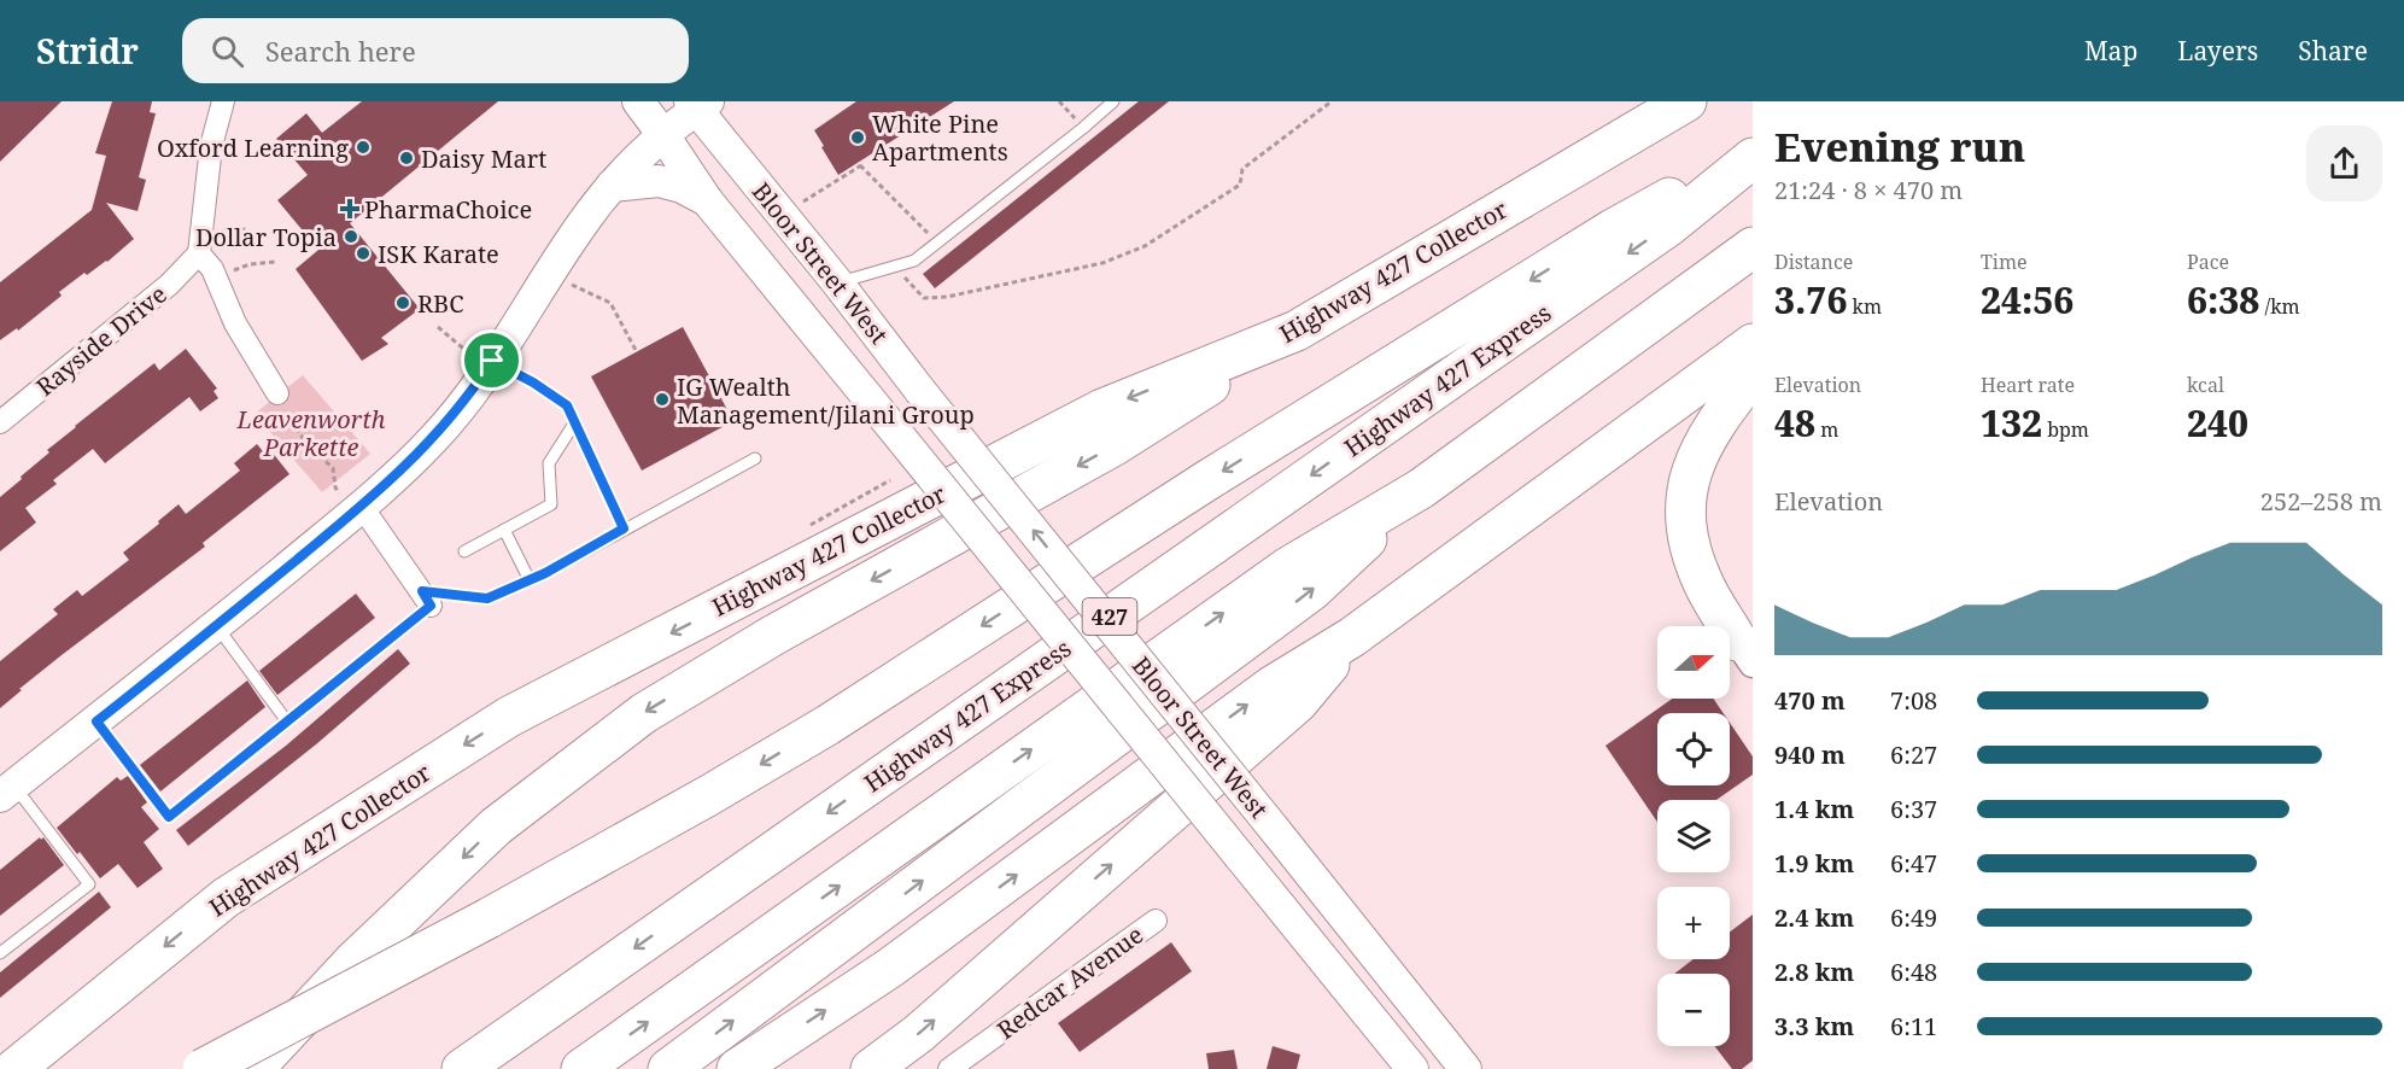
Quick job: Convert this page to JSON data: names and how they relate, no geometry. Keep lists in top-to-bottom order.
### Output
{
  "streets": {
    "highway": ["Highway 427 Collector", "Highway 427 Express", "427"],
    "main road": ["Bloor Street West"],
    "street": ["Rayside Drive", "Redcar Avenue"]
  },
  "parks": ["Leavenworth Parkette"],
  "places": {
    "other": [
      "White Pine Apartments",
      "Oxford Learning",
      "Daisy Mart",
      "Dollar Topia",
      "ISK Karate",
      "RBC",
      "IG Wealth Management/Jilani Group"
    ],
    "health": ["PharmaChoice"]
  },
  "north": "right",
  "page": {
    "header": "Stridr",
    "search": "Search here",
    "nav": ["Map", "Layers", "Share"],
    "heading": ["Evening run", "21:24 · 8 × 470 m"],
    "stats": [
      ["Distance", "3.76 km"],
      ["Time", "24:56"],
      ["Pace", "6:38 /km"],
      ["Elevation", "48 m"],
      ["Heart rate", "132 bpm"],
      ["kcal", "240"]
    ],
    "chart": ["Elevation", "252–258 m"],
    "map_buttons": ["+", "−"],
    "list": [
      {
        "name": "470 m",
        "note": "7:08"
      },
      {
        "name": "940 m",
        "note": "6:27"
      },
      {
        "name": "1.4 km",
        "note": "6:37"
      },
      {
        "name": "1.9 km",
        "note": "6:47"
      },
      {
        "name": "2.4 km",
        "note": "6:49"
      },
      {
        "name": "2.8 km",
        "note": "6:48"
      },
      {
        "name": "3.3 km",
        "note": "6:11"
      }
    ]
  }
}
